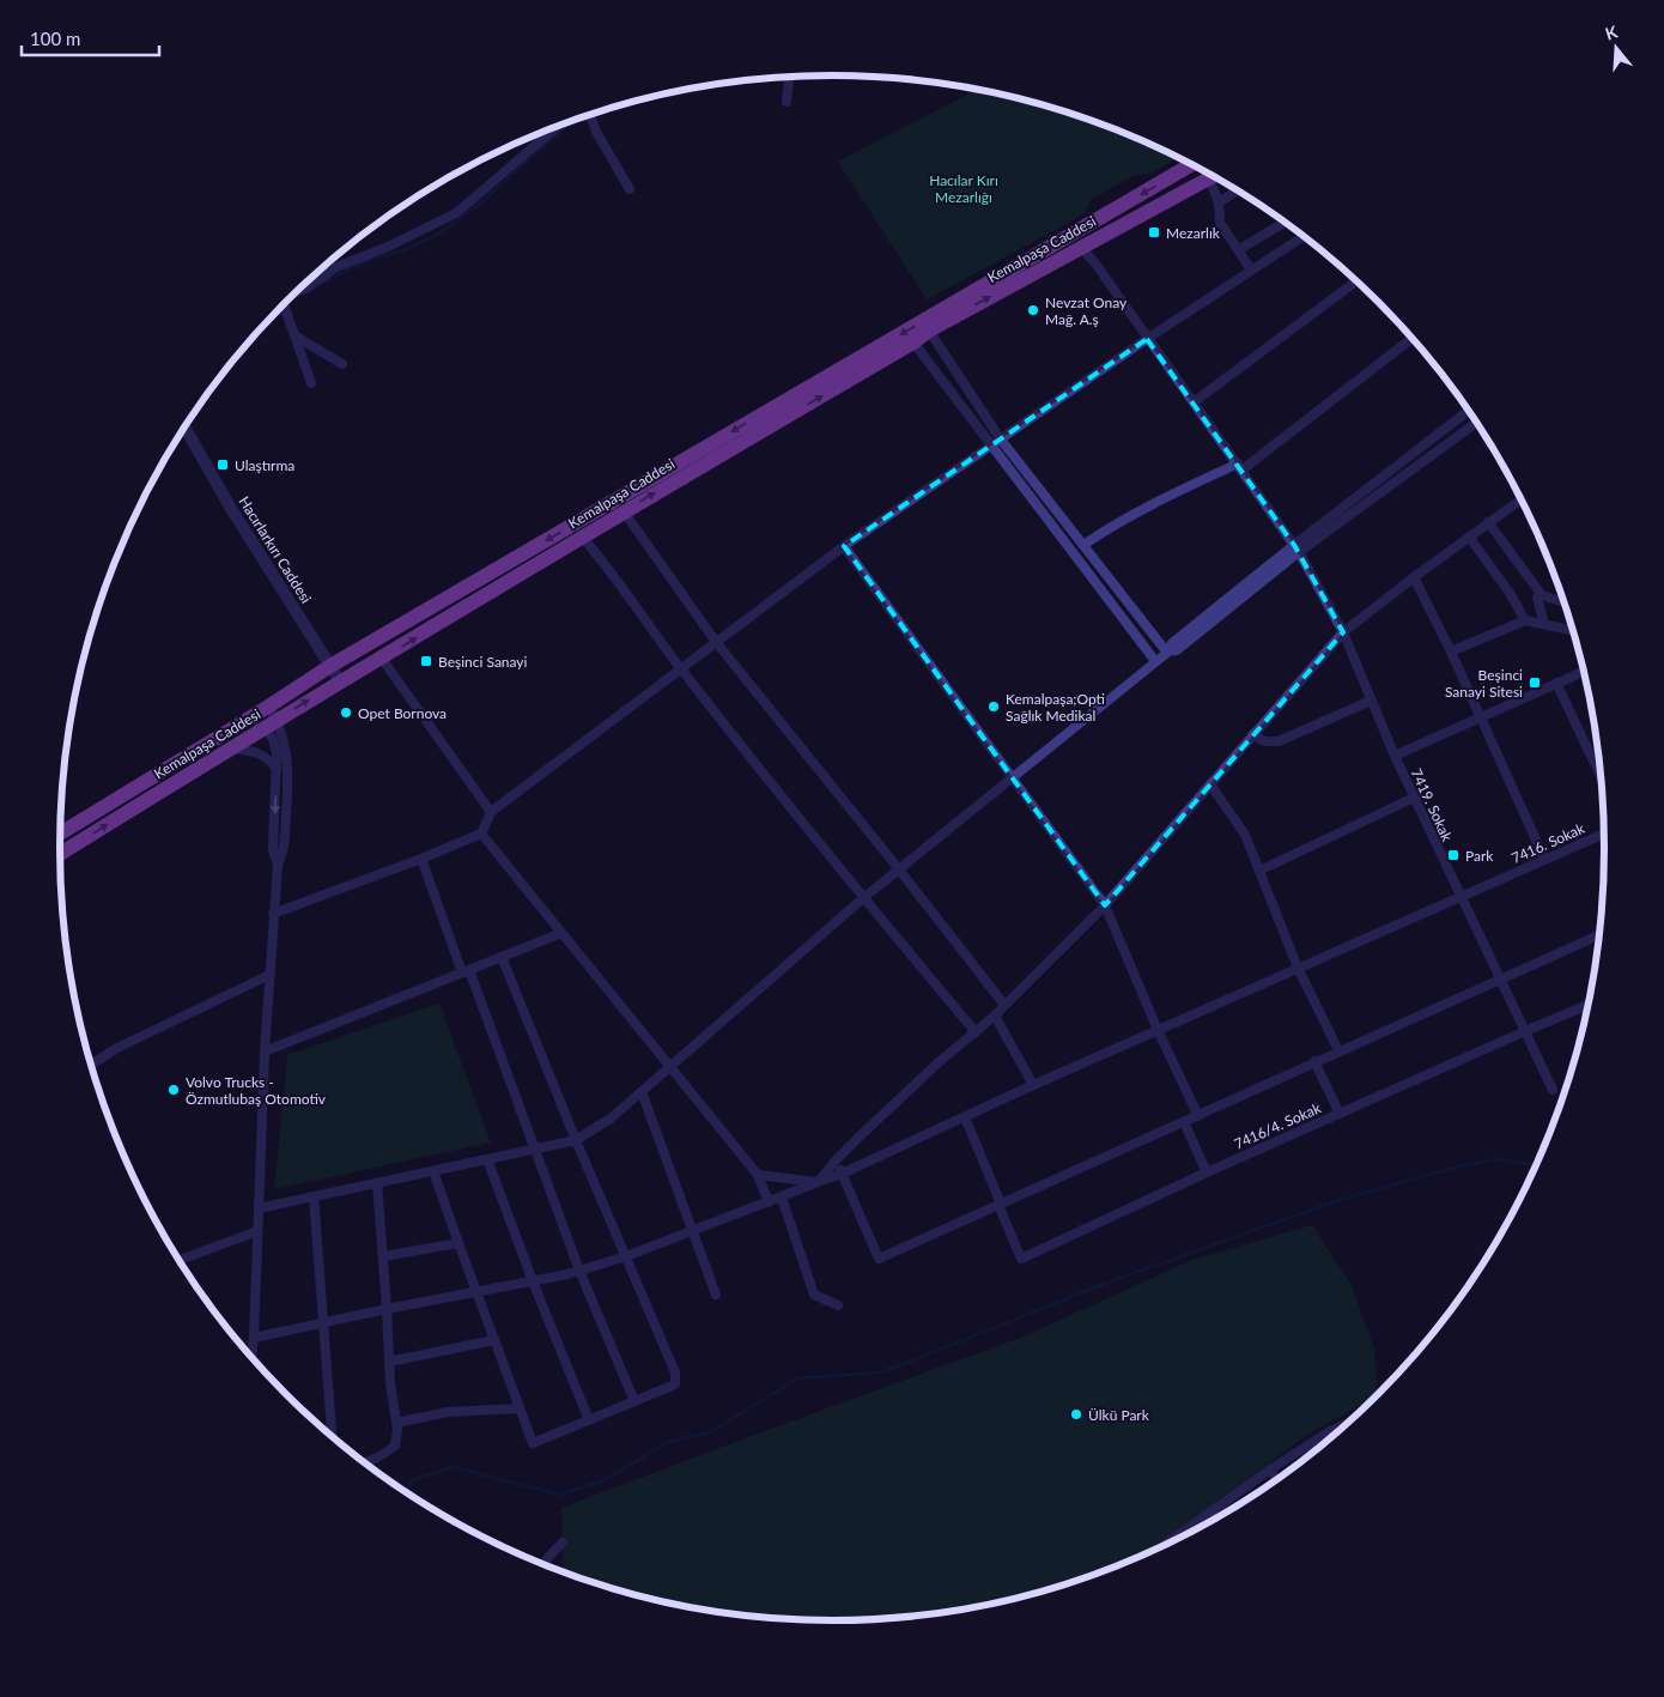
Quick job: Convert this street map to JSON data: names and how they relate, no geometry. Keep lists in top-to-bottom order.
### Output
{
  "streets": {
    "main road": ["Kemalpaşa Caddesi"],
    "street": [
      "Hacırlarkırı Caddesi",
      "7419. Sokak",
      "7416. Sokak",
      "7416/4. Sokak"
    ]
  },
  "crossings": [
    ["Kemalpaşa Caddesi", "Hacırlarkırı Caddesi"],
    ["Kemalpaşa Caddesi", "7419. Sokak"],
    ["7419. Sokak", "7416. Sokak"],
    ["7419. Sokak", "7416/4. Sokak"]
  ],
  "parks": ["Hacılar Kırı Mezarlığı"],
  "places": {
    "transit": [
      "Mezarlık",
      "Ulaştırma",
      "Beşinci Sanayi",
      "Beşinci Sanayi Sitesi",
      "Park"
    ],
    "other": [
      "Nevzat Onay Mağ. A.ş",
      "Kemalpaşa;Opti Sağlık Medikal",
      "Opet Bornova",
      "Volvo Trucks - Özmutlubaş Otomotiv",
      "Ülkü Park"
    ]
  },
  "scale_bar": "100 m",
  "north": "top"
}
